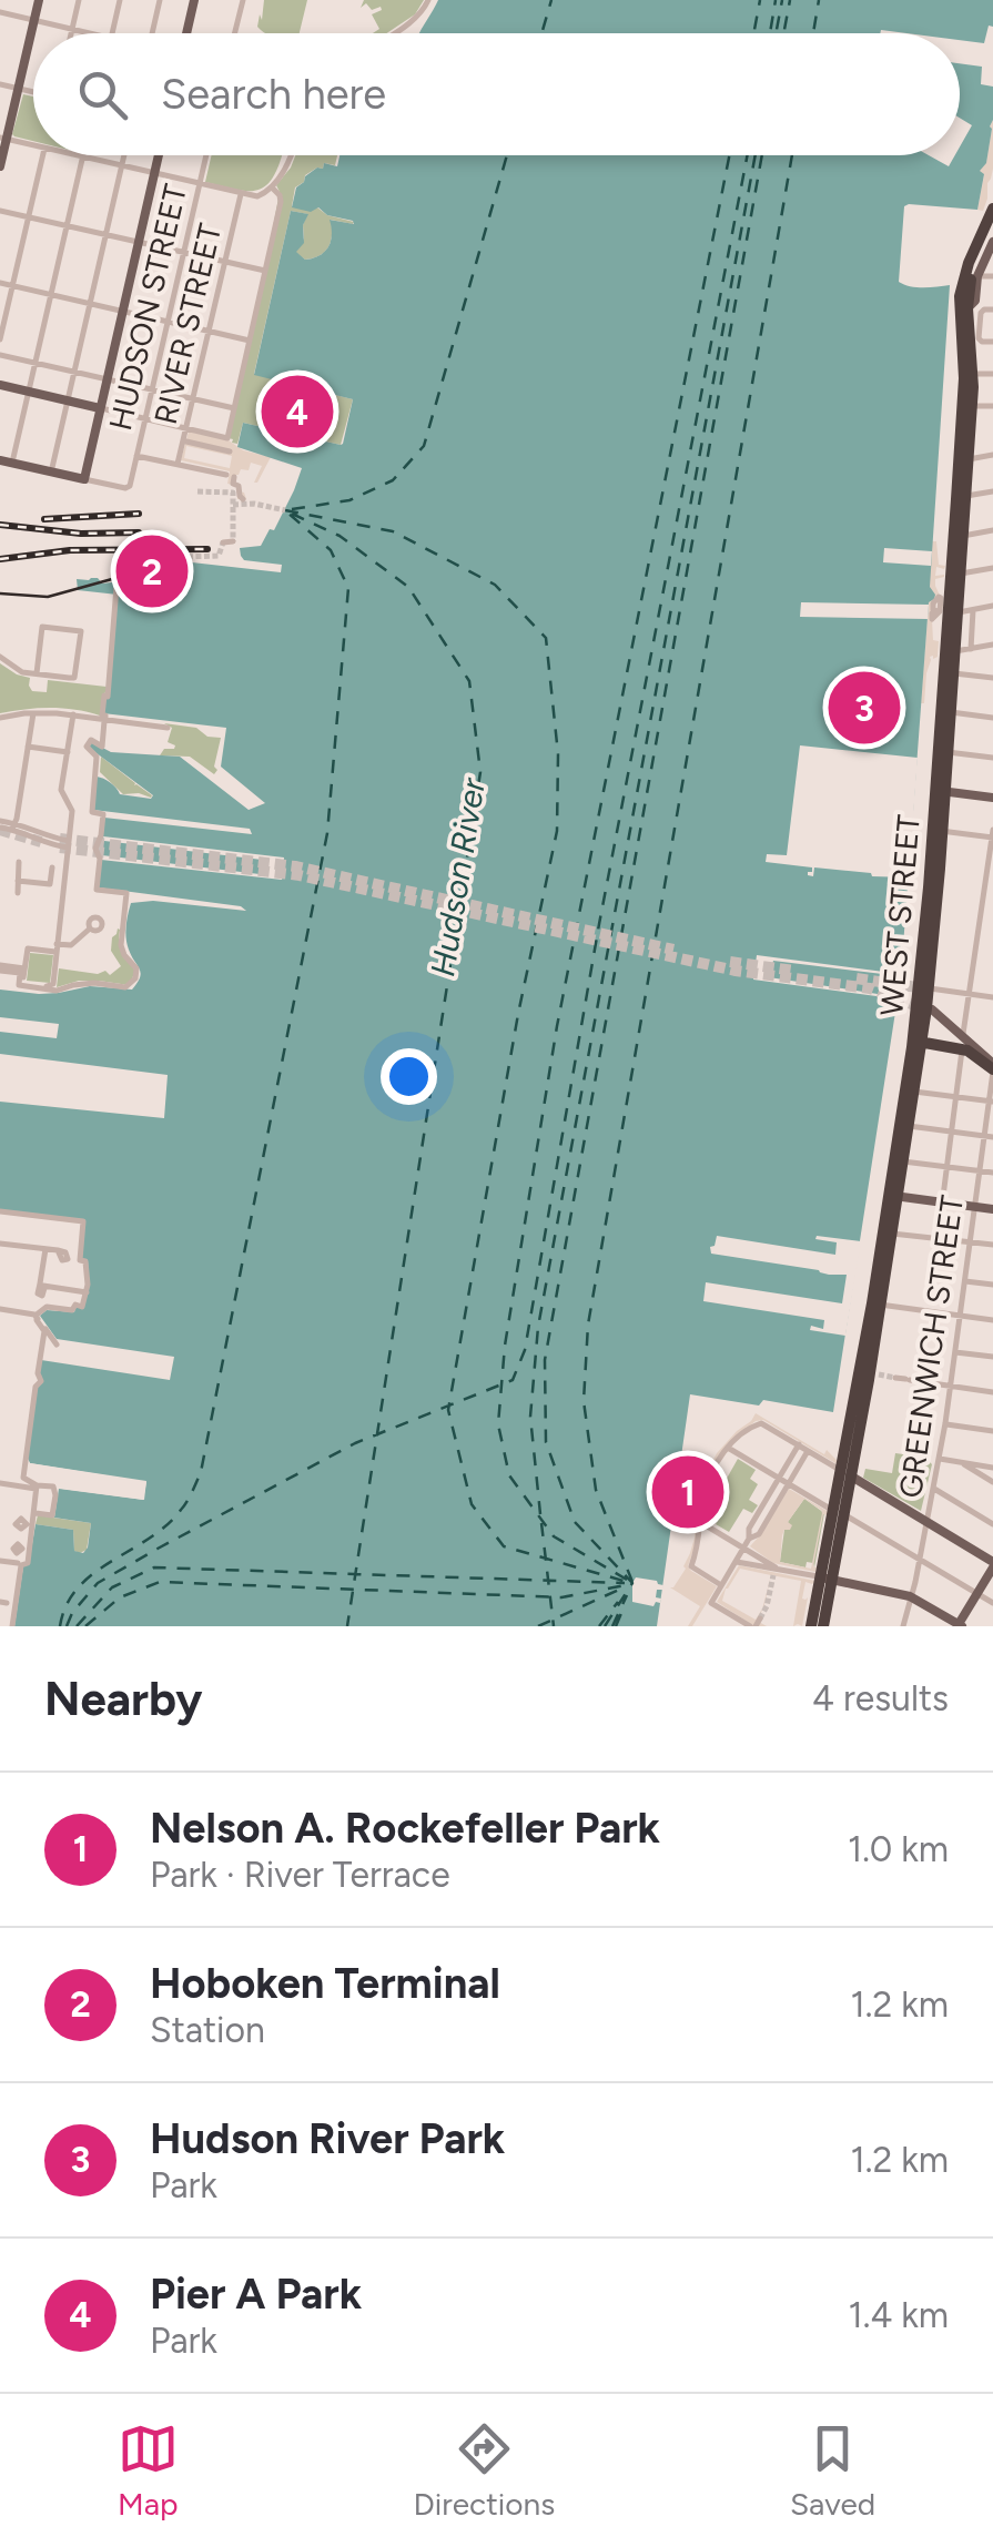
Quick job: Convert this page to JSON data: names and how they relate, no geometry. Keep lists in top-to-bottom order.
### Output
{
  "streets": {
    "highway": ["WEST STREET"],
    "street": ["HUDSON STREET", "RIVER STREET", "GREENWICH STREET"]
  },
  "water": ["Hudson River"],
  "page": {
    "search": "Search here",
    "pins": [
      "4",
      "2",
      "3",
      "1"
    ],
    "heading": ["Nearby", "4 results"],
    "list": [
      {
        "mark": "1",
        "name": "Nelson A. Rockefeller Park",
        "note": "Park · River Terrace",
        "value": "1.0 km"
      },
      {
        "mark": "2",
        "name": "Hoboken Terminal",
        "note": "Station",
        "value": "1.2 km"
      },
      {
        "mark": "3",
        "name": "Hudson River Park",
        "note": "Park",
        "value": "1.2 km"
      },
      {
        "mark": "4",
        "name": "Pier A Park",
        "note": "Park",
        "value": "1.4 km"
      }
    ],
    "nav": ["Map", "Directions", "Saved"]
  }
}
